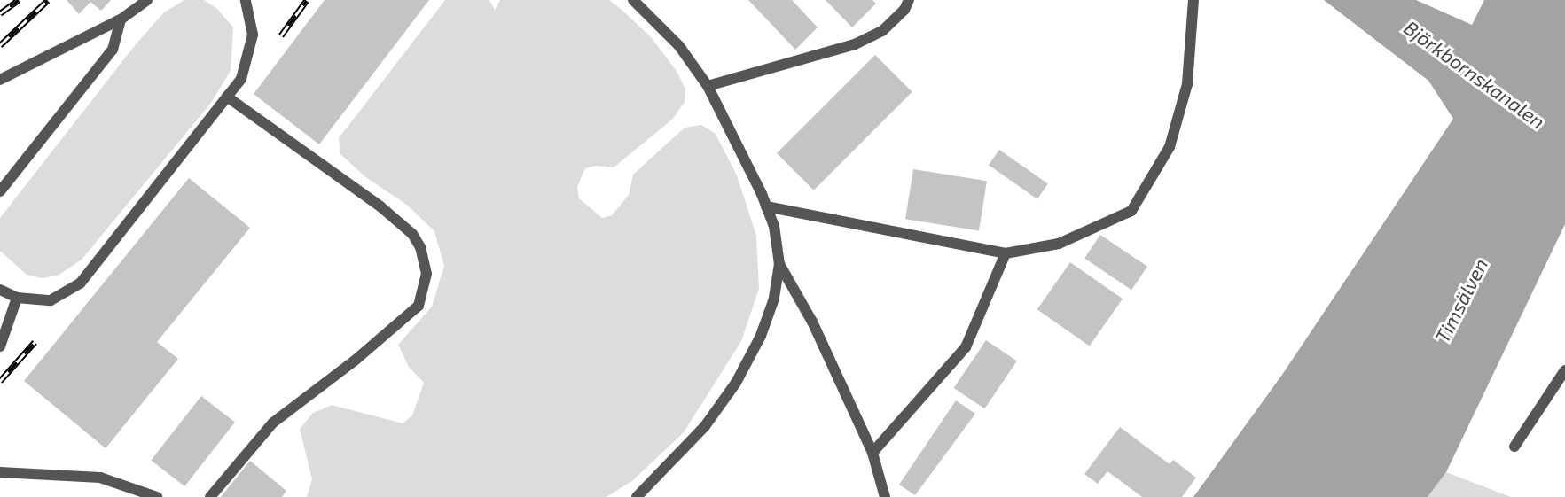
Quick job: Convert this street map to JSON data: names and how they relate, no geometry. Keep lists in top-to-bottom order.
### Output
{
  "water": ["Björkbornskanalen", "Timsälven"]
}
